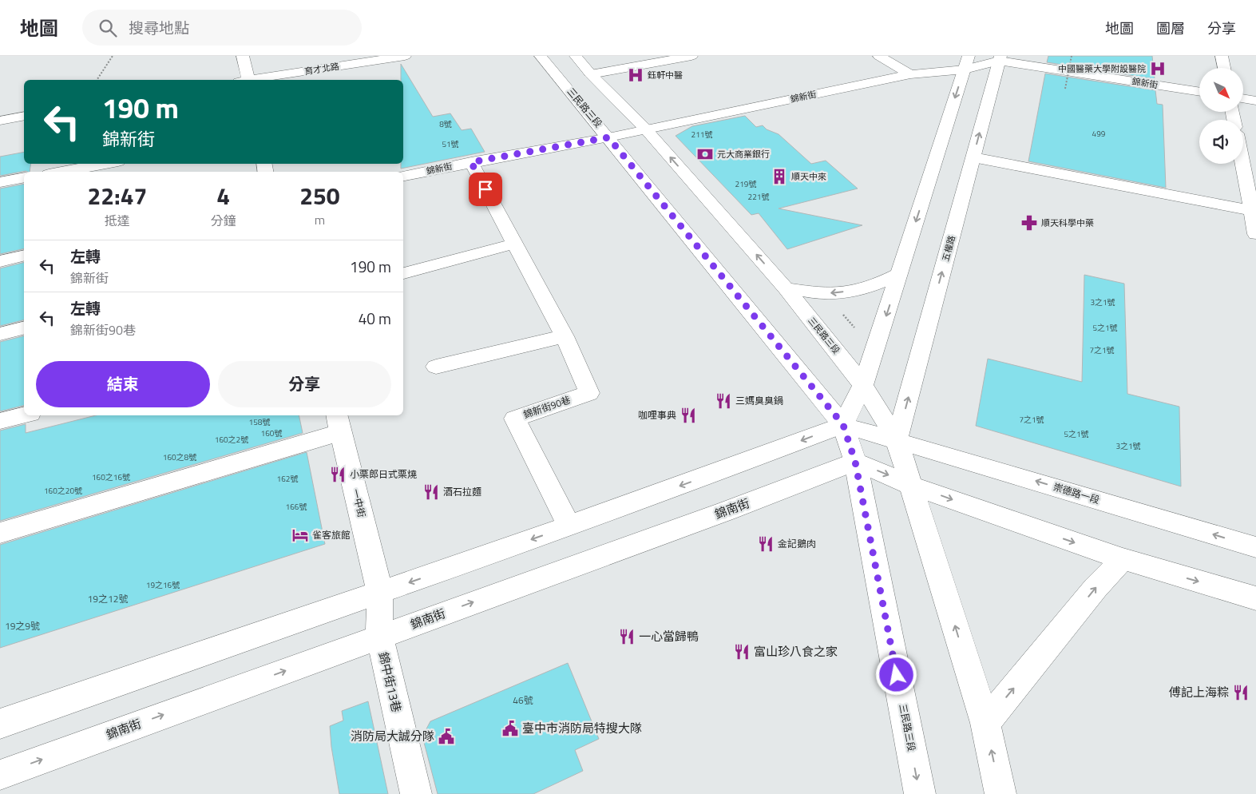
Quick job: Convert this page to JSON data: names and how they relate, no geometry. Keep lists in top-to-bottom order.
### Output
{
  "streets": {
    "main road": [
      "育才北路",
      "錦新街",
      "三民路三段",
      "五權路",
      "錦新街90巷",
      "崇德路一段",
      "一中街",
      "錦南街",
      "錦中街13巷"
    ]
  },
  "crossings": [
    ["錦新街", "三民路三段"],
    ["錦新街", "五權路"],
    ["錦新街", "錦新街90巷"],
    ["三民路三段", "五權路"],
    ["三民路三段", "崇德路一段"],
    ["三民路三段", "錦南街"],
    ["五權路", "崇德路一段"],
    ["五權路", "錦南街"],
    ["崇德路一段", "錦南街"],
    ["一中街", "錦中街13巷"],
    ["錦南街", "錦中街13巷"]
  ],
  "places": {
    "hospital": ["中國醫藥大學附設醫院", "鈺軒中醫"],
    "bank": ["元大商業銀行"],
    "building": ["順天中來"],
    "pharmacy": ["順天科學中藥"],
    "restaurant": [
      "三媽臭臭鍋",
      "咖哩事典",
      "小栗郎日式栗燒",
      "酒石拉麵",
      "金記鵝肉",
      "一心當歸鴨",
      "富山珍八食之家",
      "傅記上海粽"
    ],
    "hotel": ["雀客旅館"],
    "public building": ["臺中市消防局特搜大隊", "消防局大誠分隊"]
  },
  "house_numbers": [
    "8號",
    "499",
    "211號",
    "51號",
    "219號",
    "221號",
    "3之1號",
    "5之1號",
    "7之1號",
    "7之1號",
    "158號",
    "160號",
    "5之1號",
    "160之2號",
    "3之1號",
    "160之8號",
    "160之16號",
    "162號",
    "160之20號",
    "166號",
    "19之16號",
    "19之12號",
    "19之9號",
    "46號"
  ],
  "north": "bottom right",
  "page": {
    "header": "地圖",
    "search": "搜尋地點",
    "nav": ["地圖", "圖層", "分享"],
    "turn": ["190 m", "錦新街"],
    "eta": [
      "22:47",
      "抵達",
      "4",
      "分鐘",
      "250",
      "m"
    ],
    "list": [
      {
        "name": "左轉",
        "note": "錦新街",
        "value": "190 m"
      },
      {
        "name": "左轉",
        "note": "錦新街90巷",
        "value": "40 m"
      }
    ],
    "buttons": ["結束", "分享"]
  }
}
